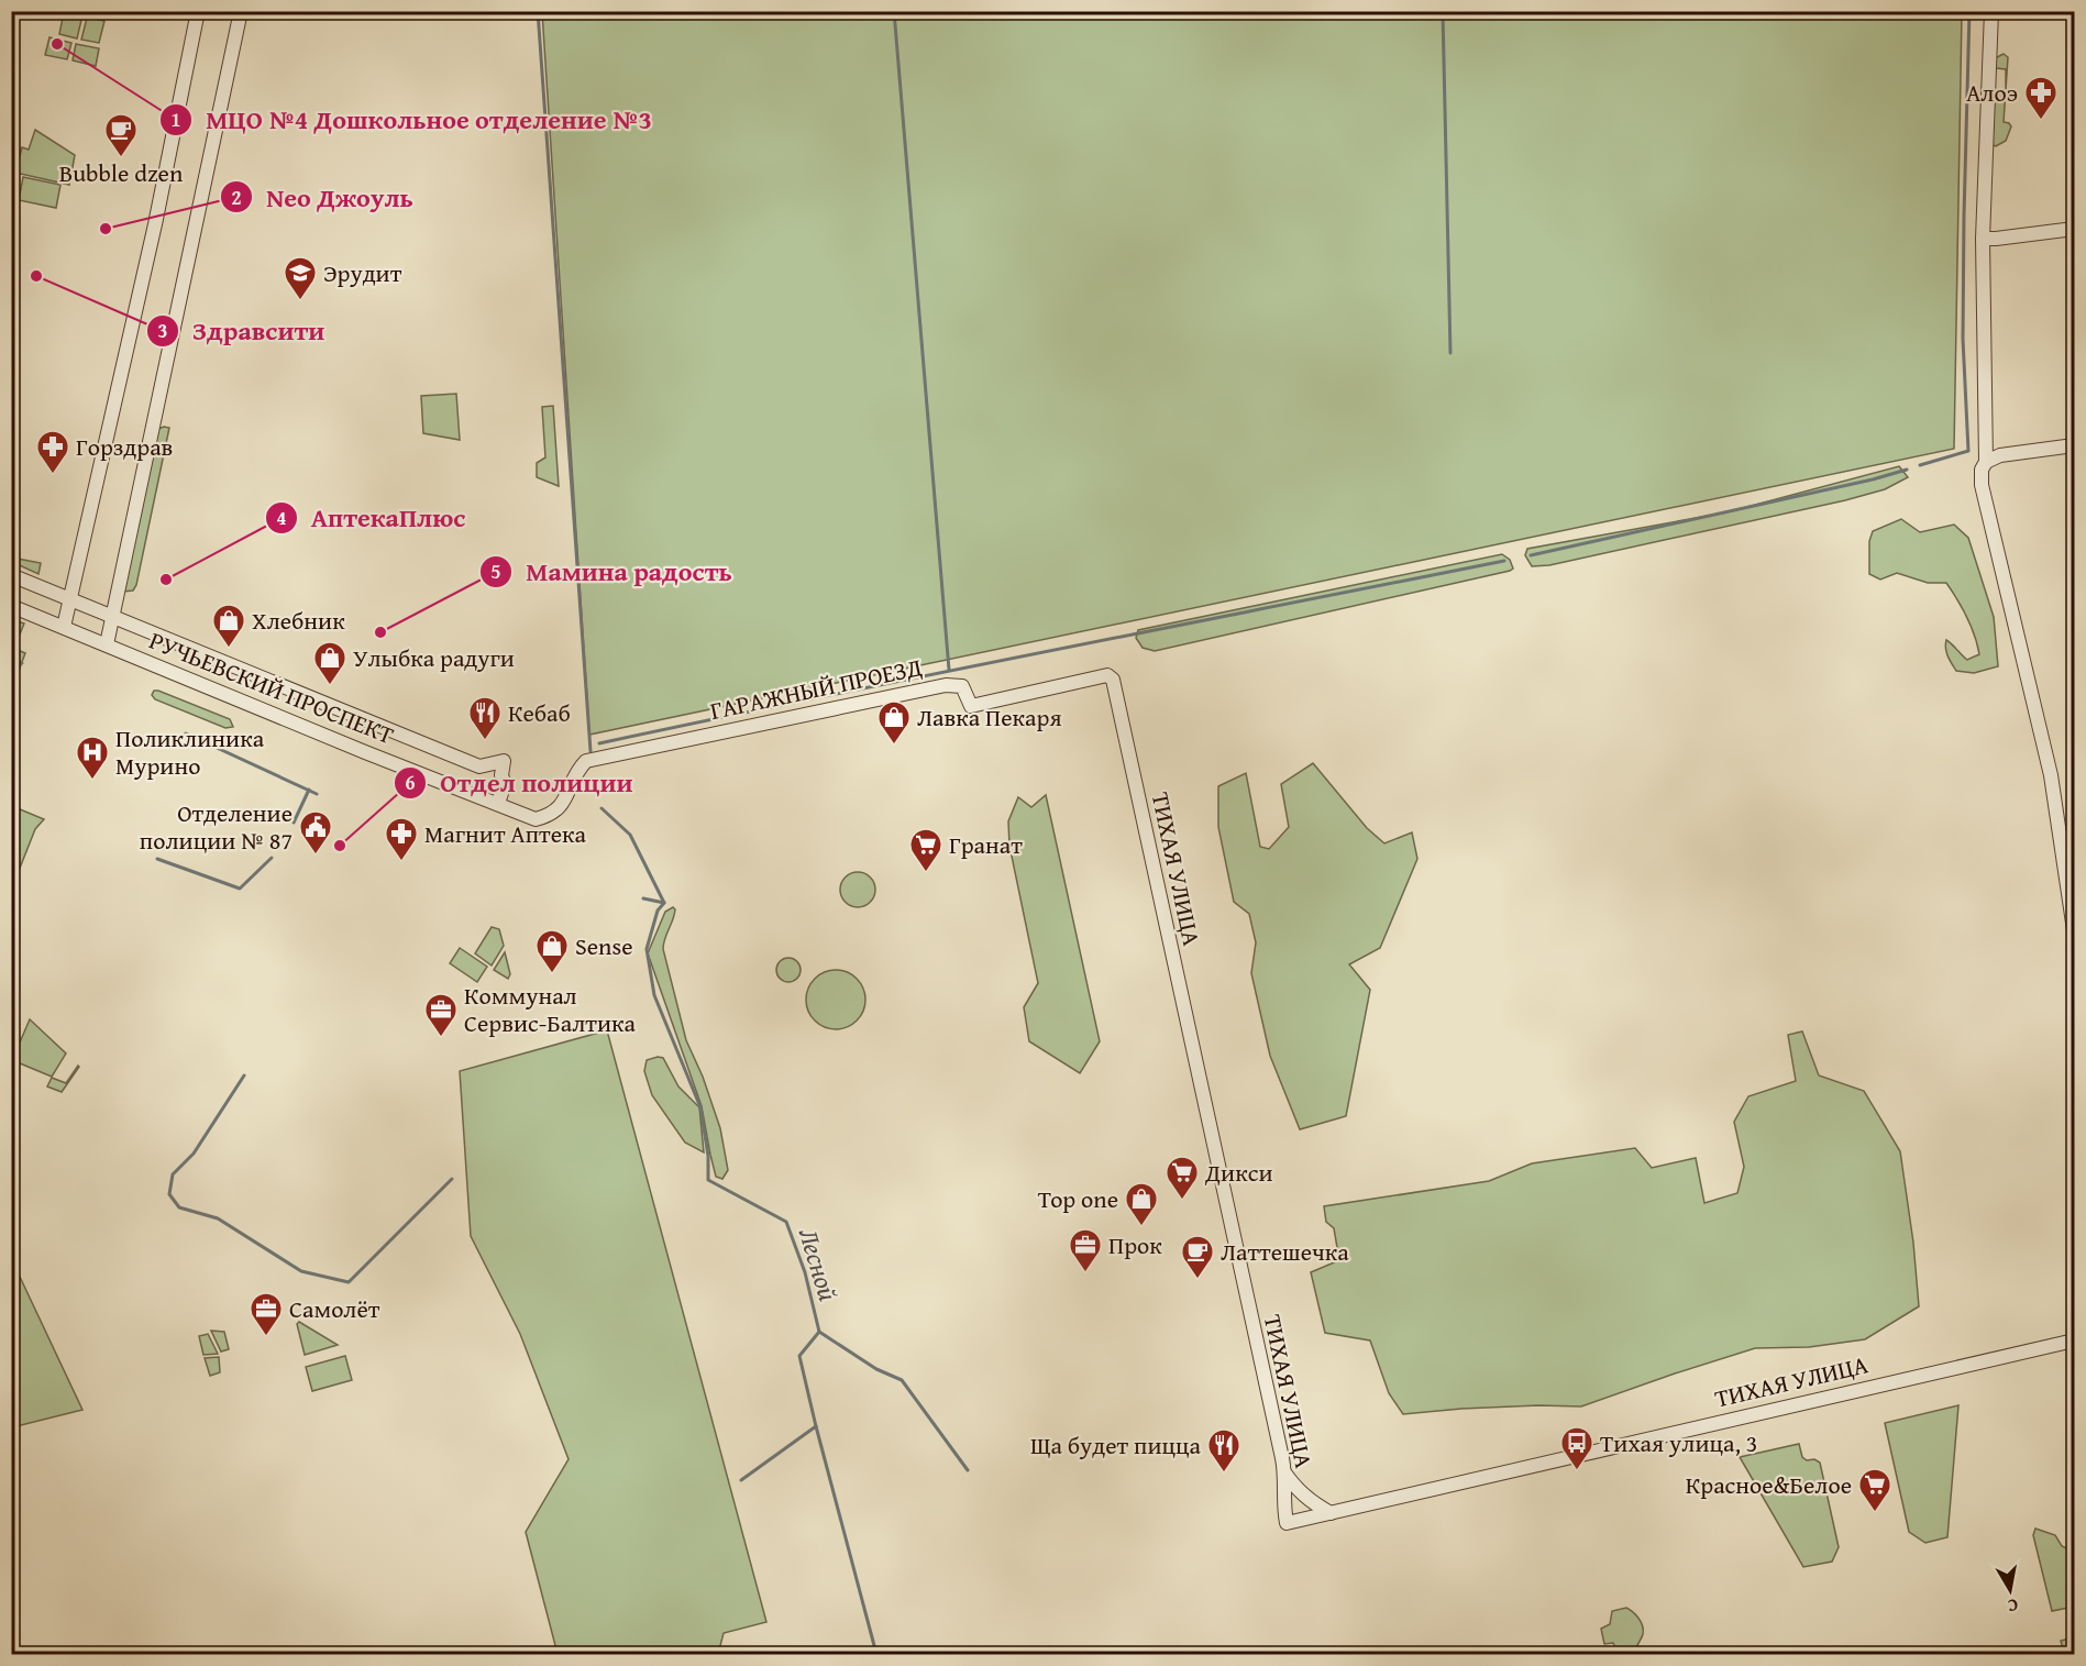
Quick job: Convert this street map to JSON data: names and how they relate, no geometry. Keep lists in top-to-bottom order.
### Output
{
  "streets": {
    "street": ["РУЧЬЕВСКИЙ ПРОСПЕКТ", "ГАРАЖНЫЙ ПРОЕЗД", "ТИХАЯ УЛИЦА"]
  },
  "crossings": [
    ["РУЧЬЕВСКИЙ ПРОСПЕКТ", "ГАРАЖНЫЙ ПРОЕЗД"],
    ["ГАРАЖНЫЙ ПРОЕЗД", "ТИХАЯ УЛИЦА"]
  ],
  "water": ["Лесной"],
  "places": {
    "other": [
      "МЦО №4 Дошкольное отделение №3",
      "Neo Джоуль",
      "Здравсити",
      "АптекаПлюс",
      "Мамина радость",
      "Отдел полиции"
    ],
    "pharmacy": ["Алоэ", "Горздрав", "Магнит Аптека"],
    "cafe": ["Bubble dzen", "Латтешечка"],
    "school or university": ["Эрудит"],
    "shop": [
      "Хлебник",
      "Улыбка радуги",
      "Лавка Пекаря",
      "Sense",
      "Top one"
    ],
    "restaurant": ["Кебаб", "Ща будет пицца"],
    "hospital": ["Поликлиника Мурино"],
    "public building": ["Отделение полиции № 87"],
    "supermarket": ["Гранат", "Дикси", "Красное&Белое"],
    "office": ["Коммунал Сервис-Балтика", "Прок", "Самолёт"],
    "bus stop": ["Тихая улица, 3"]
  },
  "north": "bottom"
}
